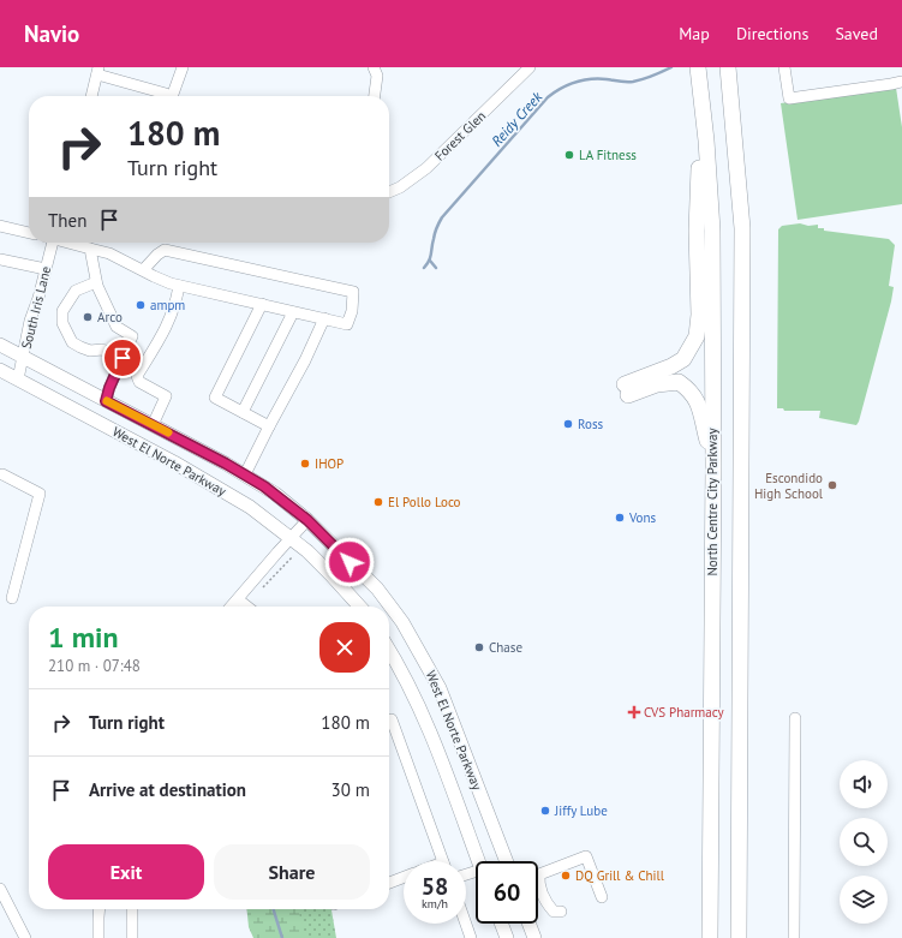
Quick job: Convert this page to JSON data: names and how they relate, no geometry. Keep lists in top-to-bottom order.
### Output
{
  "streets": {
    "highway": ["North Centre City Parkway"],
    "main road": ["West El Norte Parkway"],
    "street": ["Forest Glen", "South Iris Lane"]
  },
  "crossings": [
    ["South Iris Lane", "West El Norte Parkway"]
  ],
  "water": ["Reidy Creek"],
  "places": {
    "other": [
      "LA Fitness",
      "ampm",
      "Arco",
      "Ross",
      "IHOP",
      "Escondido High School",
      "El Pollo Loco",
      "Vons",
      "Chase",
      "Jiffy Lube",
      "DQ Grill & Chill"
    ],
    "health": ["CVS Pharmacy"]
  },
  "page": {
    "header": "Navio",
    "nav": ["Map", "Directions", "Saved"],
    "turn": ["180 m", "Turn right"],
    "then": "Then",
    "heading": ["1 min", "210 m · 07:48"],
    "list": [
      {
        "name": "Turn right",
        "value": "180 m"
      },
      {
        "name": "Arrive at destination",
        "value": "30 m"
      }
    ],
    "buttons": ["Exit", "Share"],
    "speed": "58 km/h",
    "limit": "60"
  }
}
